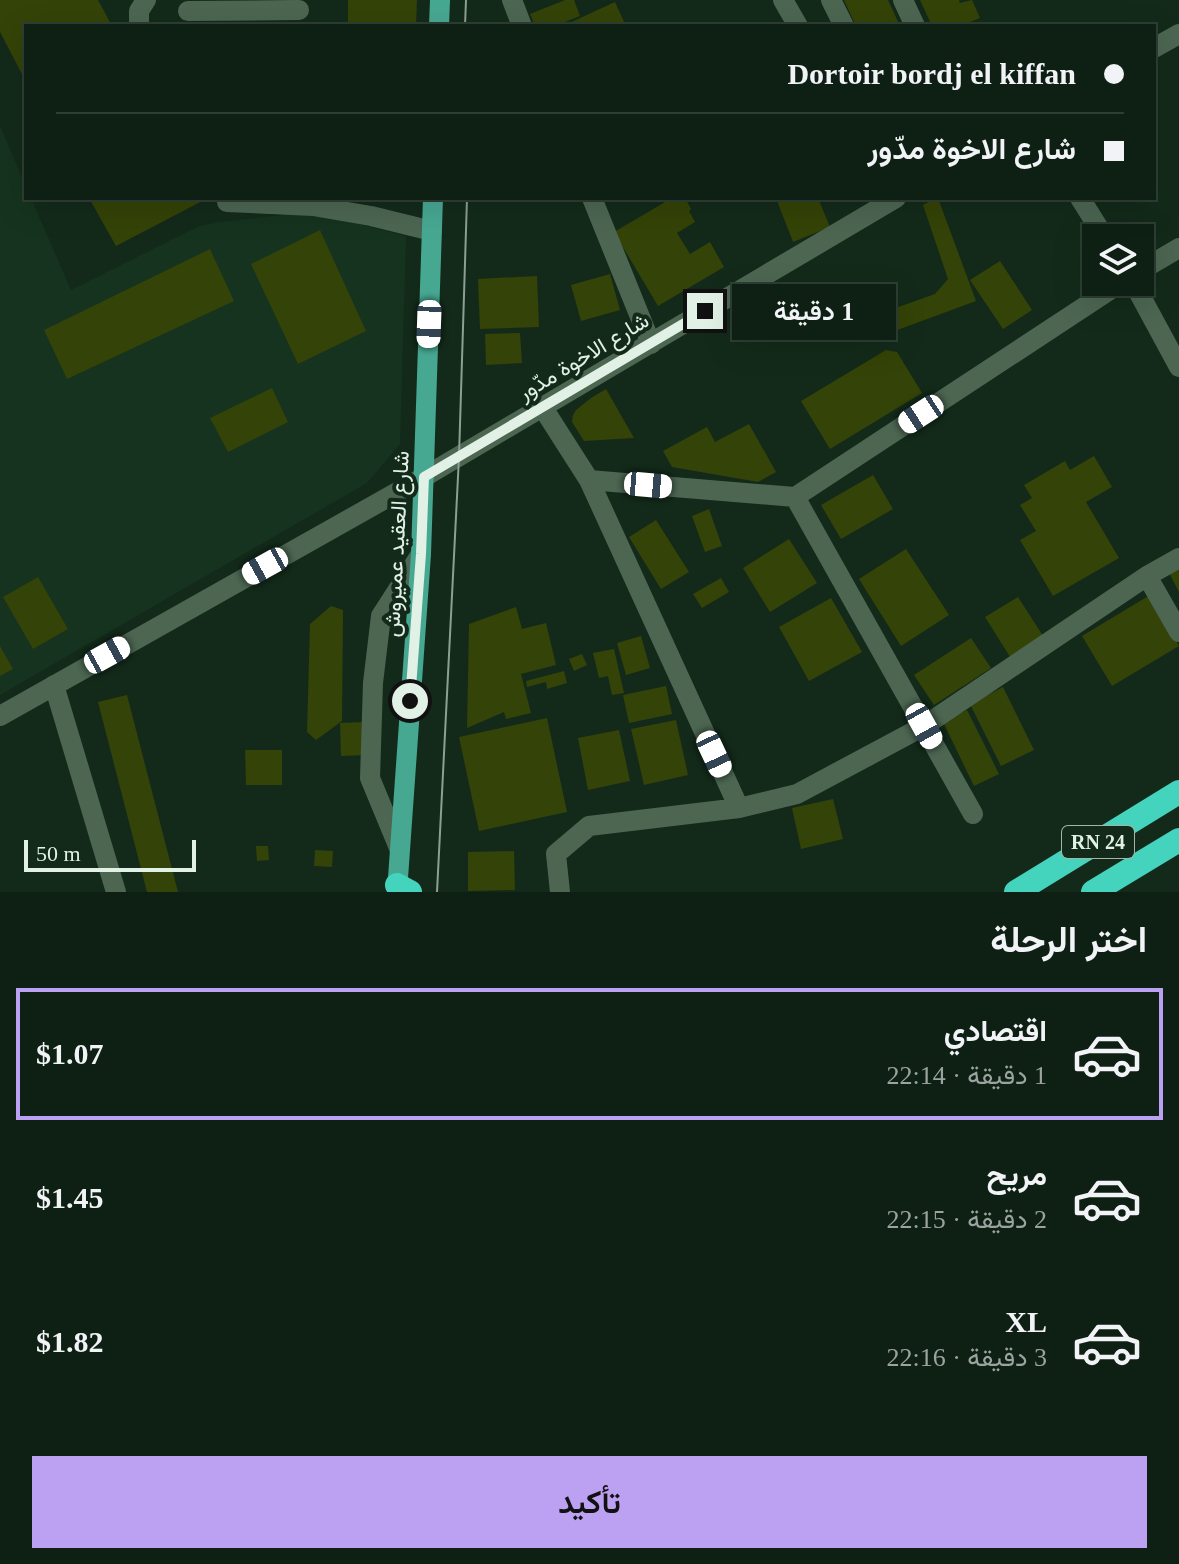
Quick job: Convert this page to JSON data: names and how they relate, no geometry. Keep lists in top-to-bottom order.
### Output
{
  "streets": {
    "highway": ["RN 24"],
    "main road": ["شارع العقيد عميروش"],
    "street": ["شارع الاخوة مدّور"]
  },
  "crossings": [
    ["شارع الاخوة مدّور", "شارع العقيد عميروش"]
  ],
  "scale_bar": "50 m",
  "page": {
    "banner": ["Dortoir bordj el kiffan", "شارع الاخوة مدّور"],
    "bubble": "1 دقيقة",
    "scale": "50 m",
    "heading": "اختر الرحلة",
    "list": [
      {
        "name": "اقتصادي",
        "note": "1 دقيقة · 22:14",
        "value": "$1.07"
      },
      {
        "name": "مريح",
        "note": "2 دقيقة · 22:15",
        "value": "$1.45"
      },
      {
        "name": "XL",
        "note": "3 دقيقة · 22:16",
        "value": "$1.82"
      }
    ],
    "buttons": "تأكيد"
  }
}
